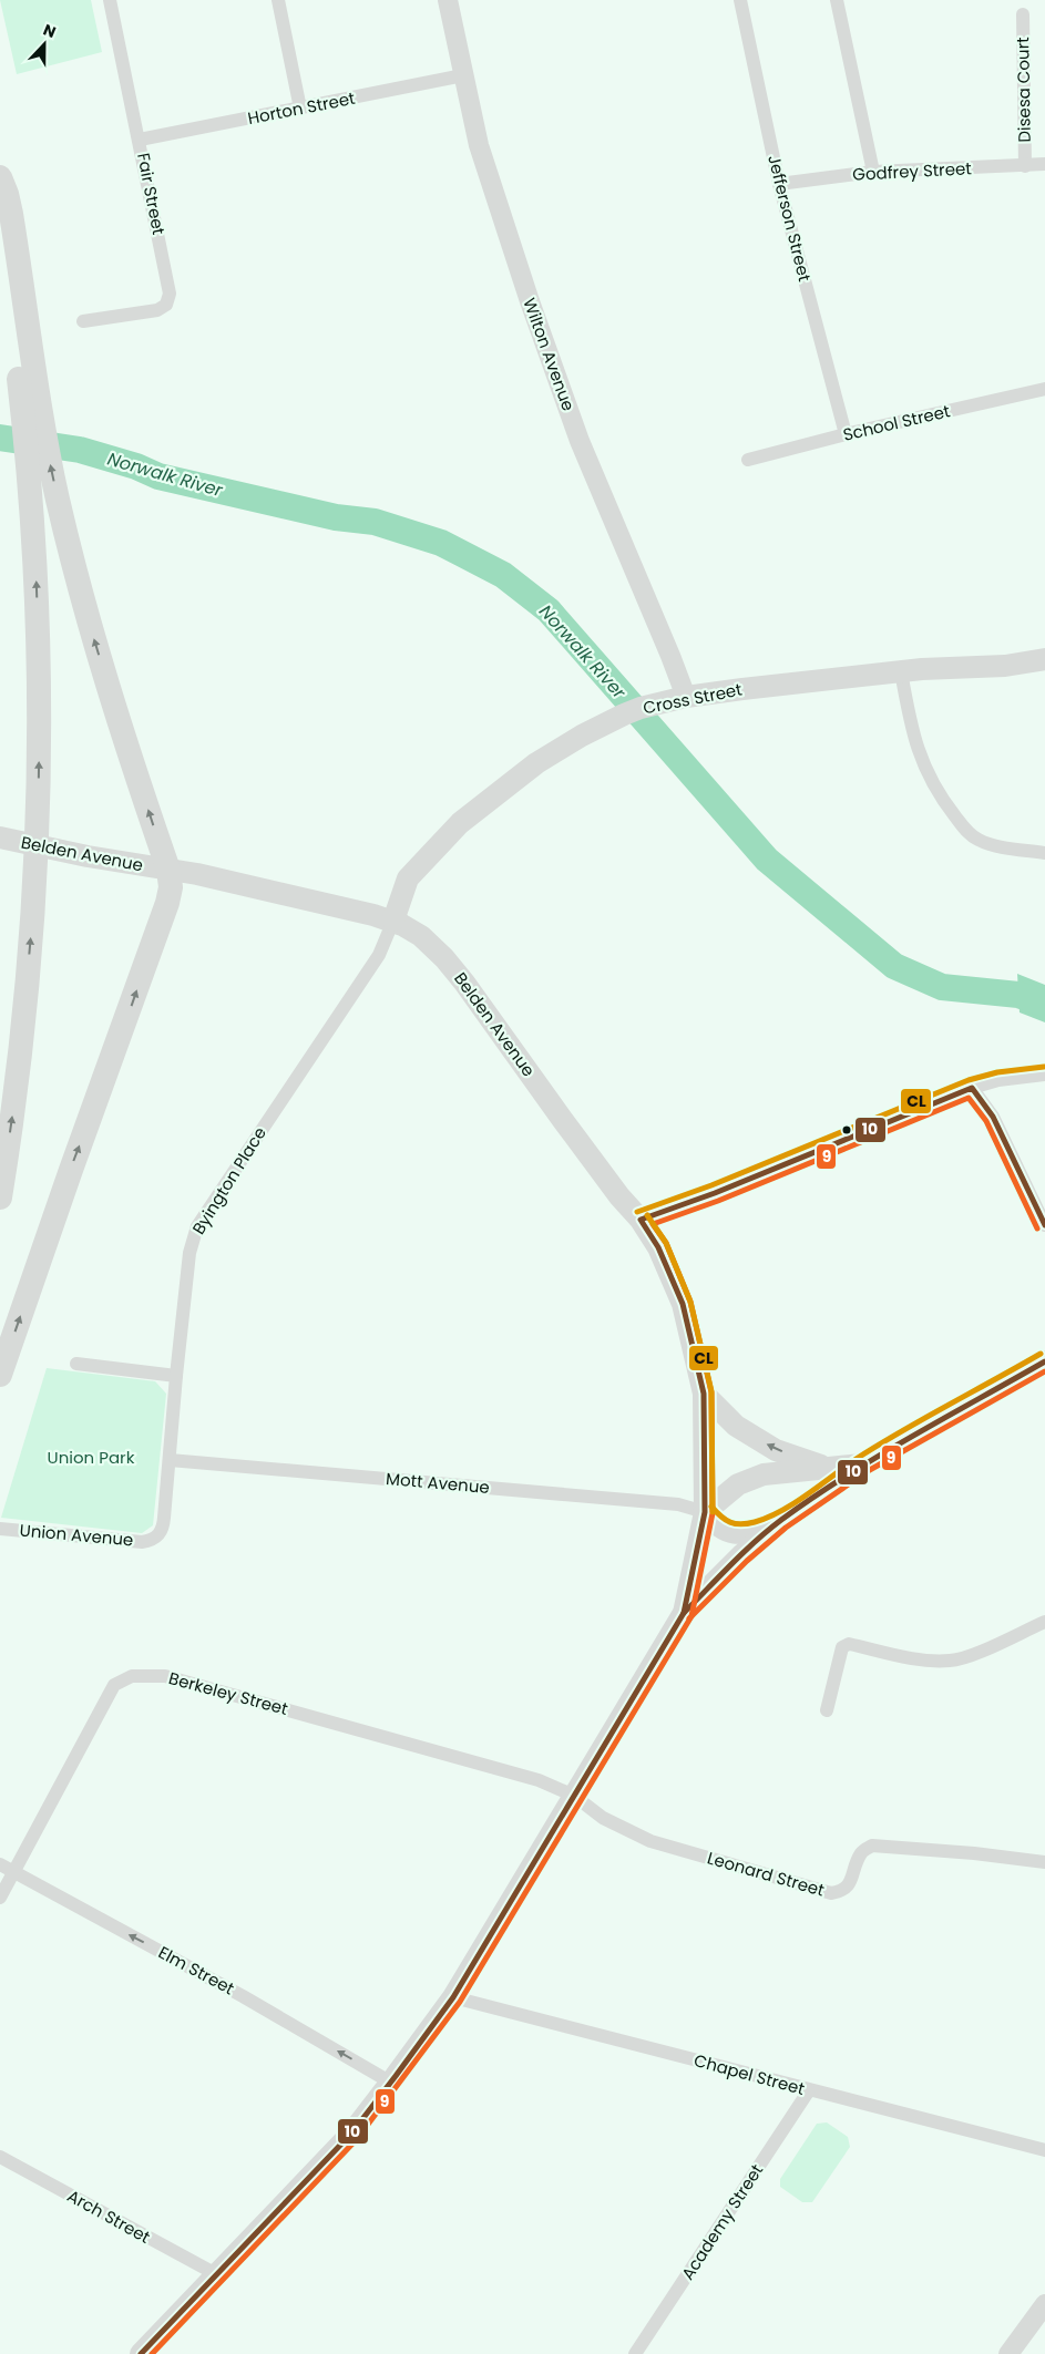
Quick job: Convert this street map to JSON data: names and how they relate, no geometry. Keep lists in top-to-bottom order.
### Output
{
  "streets": {
    "main road": ["Wilton Avenue", "Cross Street", "Belden Avenue"],
    "street": [
      "Disesa Court",
      "Horton Street",
      "Godfrey Street",
      "Fair Street",
      "Jefferson Street",
      "School Street",
      "Byington Place",
      "Mott Avenue",
      "Union Avenue",
      "Berkeley Street",
      "Leonard Street",
      "Elm Street",
      "Chapel Street",
      "Arch Street",
      "Academy Street"
    ]
  },
  "crossings": [
    ["Disesa Court", "Godfrey Street"],
    ["Horton Street", "Fair Street"],
    ["Horton Street", "Wilton Avenue"],
    ["Godfrey Street", "Jefferson Street"],
    ["Jefferson Street", "School Street"],
    ["Wilton Avenue", "Cross Street"],
    ["Cross Street", "Belden Avenue"],
    ["Cross Street", "Byington Place"],
    ["Belden Avenue", "Byington Place"],
    ["Belden Avenue", "Mott Avenue"],
    ["Byington Place", "Mott Avenue"],
    ["Byington Place", "Union Avenue"],
    ["Berkeley Street", "Leonard Street"],
    ["Berkeley Street", "Elm Street"],
    ["Chapel Street", "Academy Street"]
  ],
  "one_way": ["Elm Street"],
  "water": ["Norwalk River"],
  "parks": ["Union Park"],
  "lines": ["transit line CL", "transit line 10", "transit line 9"],
  "north": "top"
}
